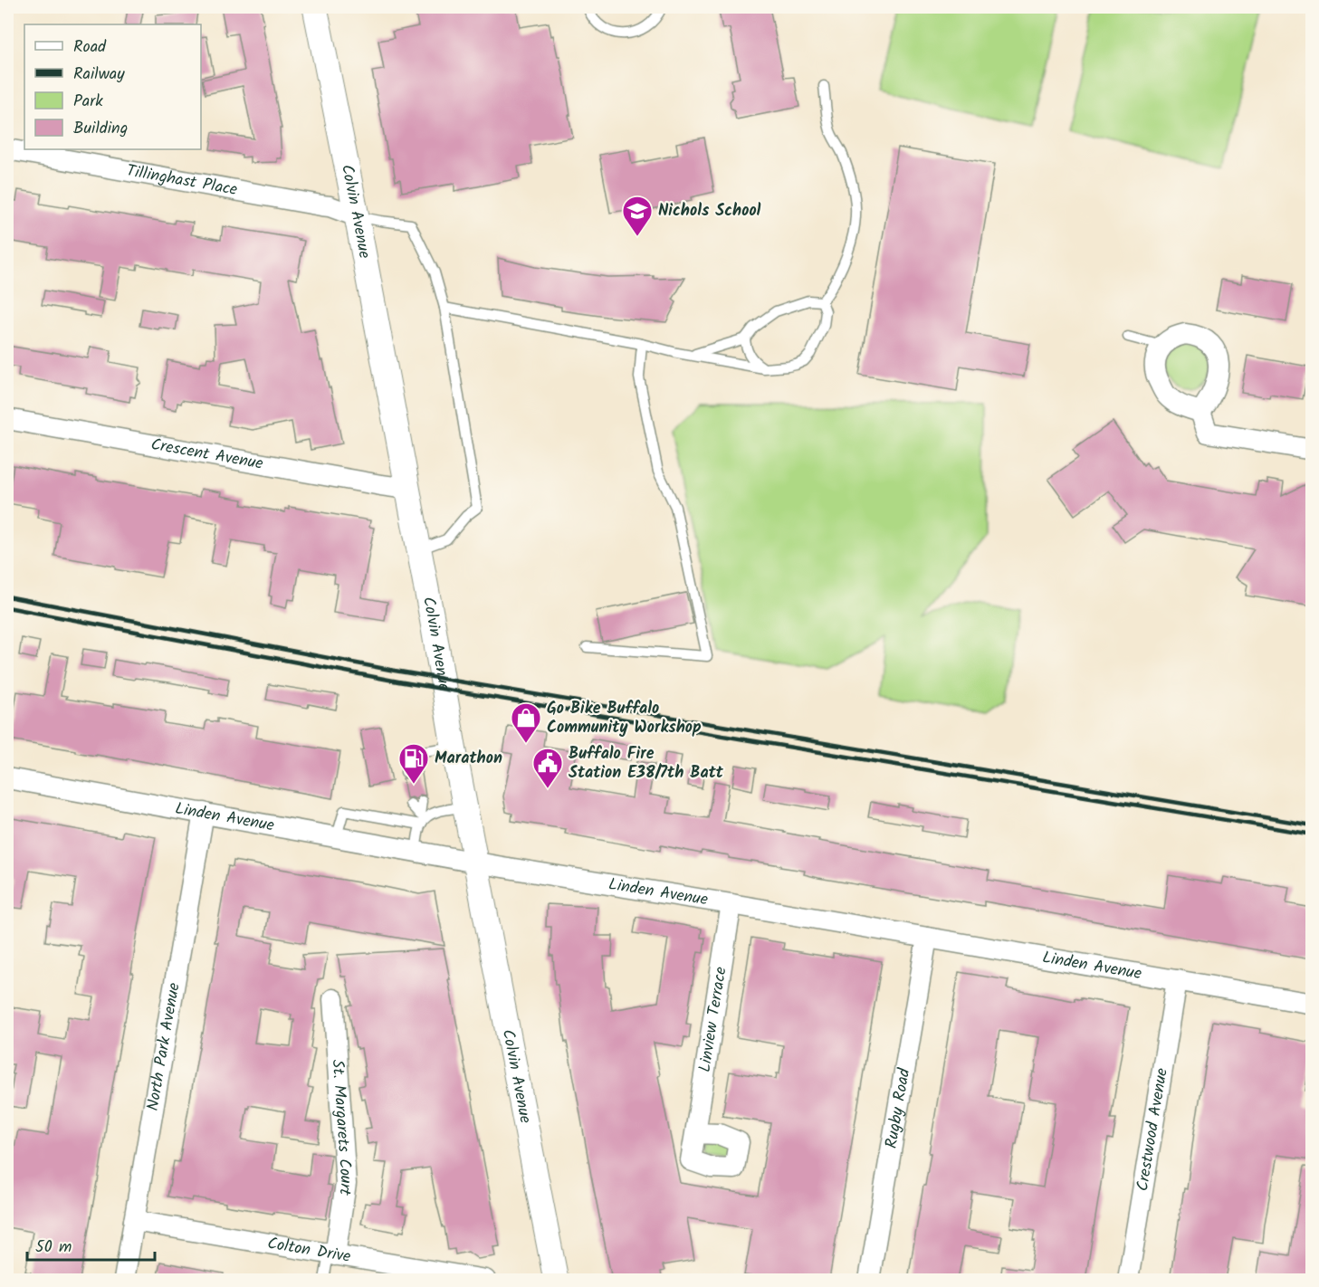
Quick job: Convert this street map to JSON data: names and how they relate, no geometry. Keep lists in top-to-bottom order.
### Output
{
  "streets": {
    "street": [
      "Tillinghast Place",
      "Colvin Avenue",
      "Crescent Avenue",
      "Linden Avenue",
      "Linview Terrace",
      "North Park Avenue",
      "Rugby Road",
      "St. Margarets Court",
      "Crestwood Avenue",
      "Colton Drive"
    ]
  },
  "crossings": [
    ["Tillinghast Place", "Colvin Avenue"],
    ["Colvin Avenue", "Crescent Avenue"],
    ["Colvin Avenue", "Linden Avenue"],
    ["Linden Avenue", "Linview Terrace"],
    ["Linden Avenue", "North Park Avenue"],
    ["Linden Avenue", "Rugby Road"],
    ["Linden Avenue", "Crestwood Avenue"],
    ["North Park Avenue", "Colton Drive"],
    ["St. Margarets Court", "Colton Drive"]
  ],
  "places": {
    "school or university": ["Nichols School"],
    "shop": ["Go Bike Buffalo Community Workshop"],
    "fuel station": ["Marathon"],
    "public building": ["Buffalo Fire Station E38/7th Batt"]
  },
  "legend": [
    "Road",
    "Railway",
    "Park",
    "Building"
  ],
  "scale_bar": "50 m"
}
